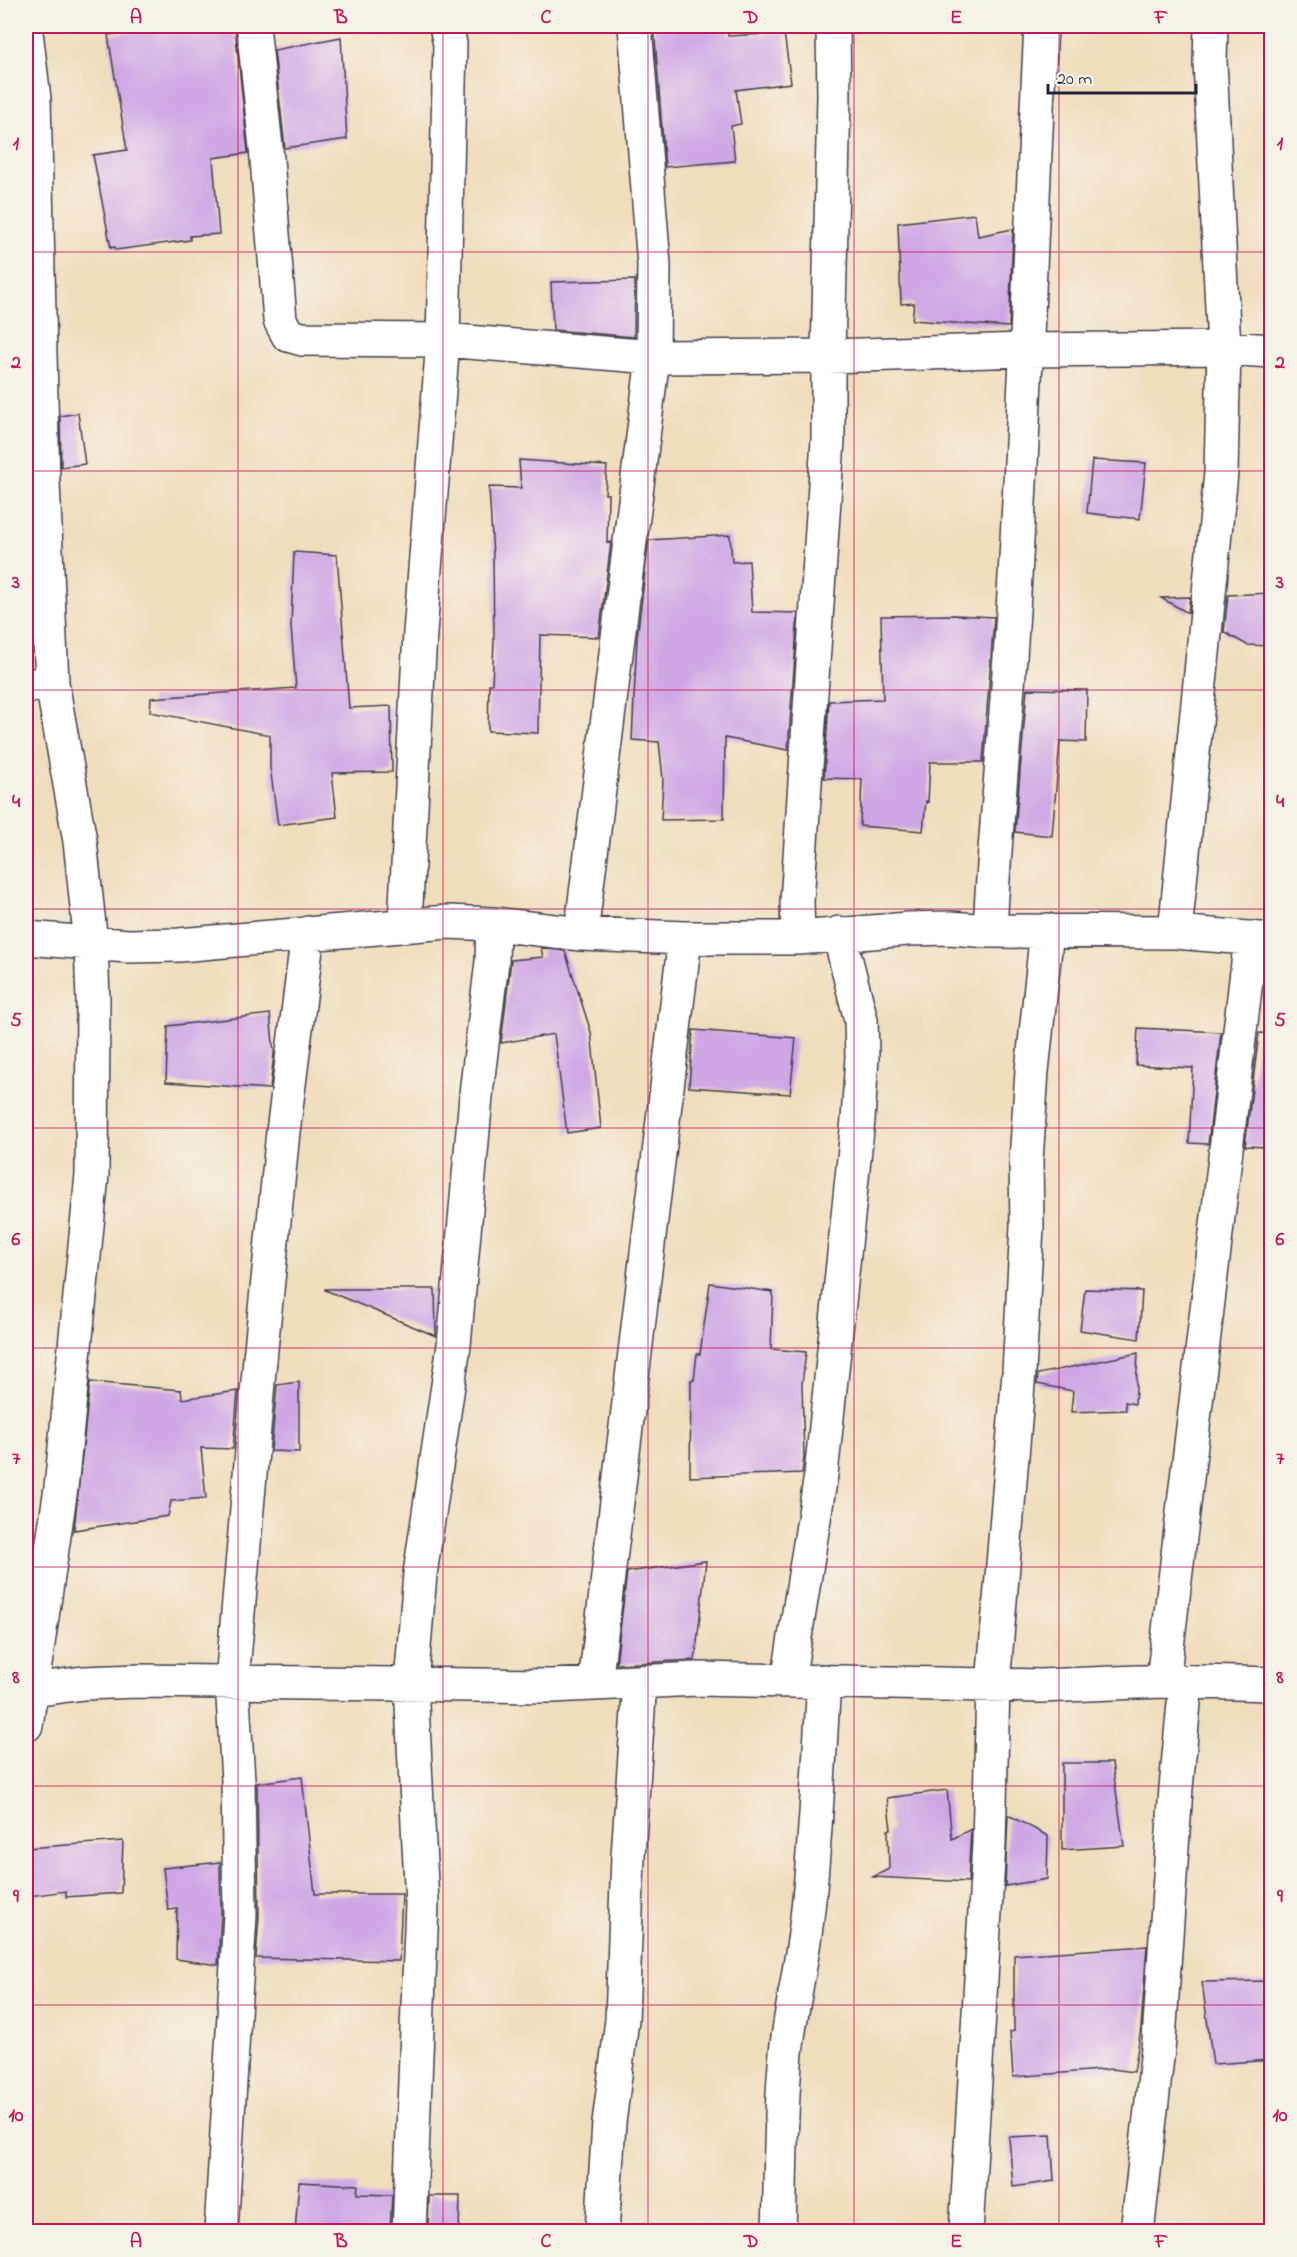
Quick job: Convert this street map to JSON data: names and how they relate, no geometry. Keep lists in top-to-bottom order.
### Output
{
  "scale_bar": "20 m",
  "grid": {
    "columns": [
      "A",
      "B",
      "C",
      "D",
      "E",
      "F"
    ],
    "rows": [
      "1",
      "2",
      "3",
      "4",
      "5",
      "6",
      "7",
      "8",
      "9",
      "10"
    ]
  }
}
